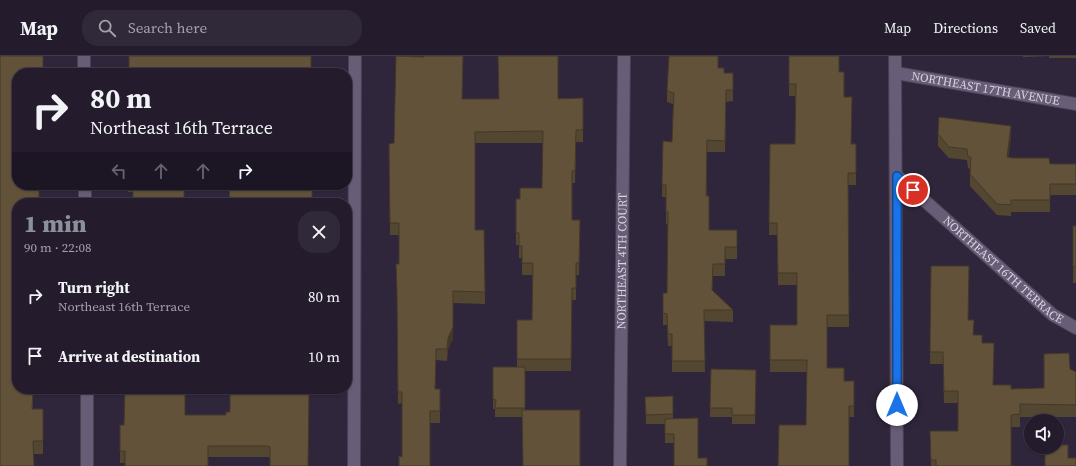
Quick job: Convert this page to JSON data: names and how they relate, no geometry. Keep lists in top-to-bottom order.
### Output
{
  "streets": {
    "street": ["NORTHEAST 17TH AVENUE", "NORTHEAST 4TH COURT", "NORTHEAST 16TH TERRACE"]
  },
  "page": {
    "header": "Map",
    "search": "Search here",
    "nav": ["Map", "Directions", "Saved"],
    "turn": ["80 m", "Northeast 16th Terrace"],
    "heading": ["1 min", "90 m · 22:08"],
    "list": [
      {
        "name": "Turn right",
        "note": "Northeast 16th Terrace",
        "value": "80 m"
      },
      {
        "name": "Arrive at destination",
        "value": "10 m"
      }
    ]
  }
}
